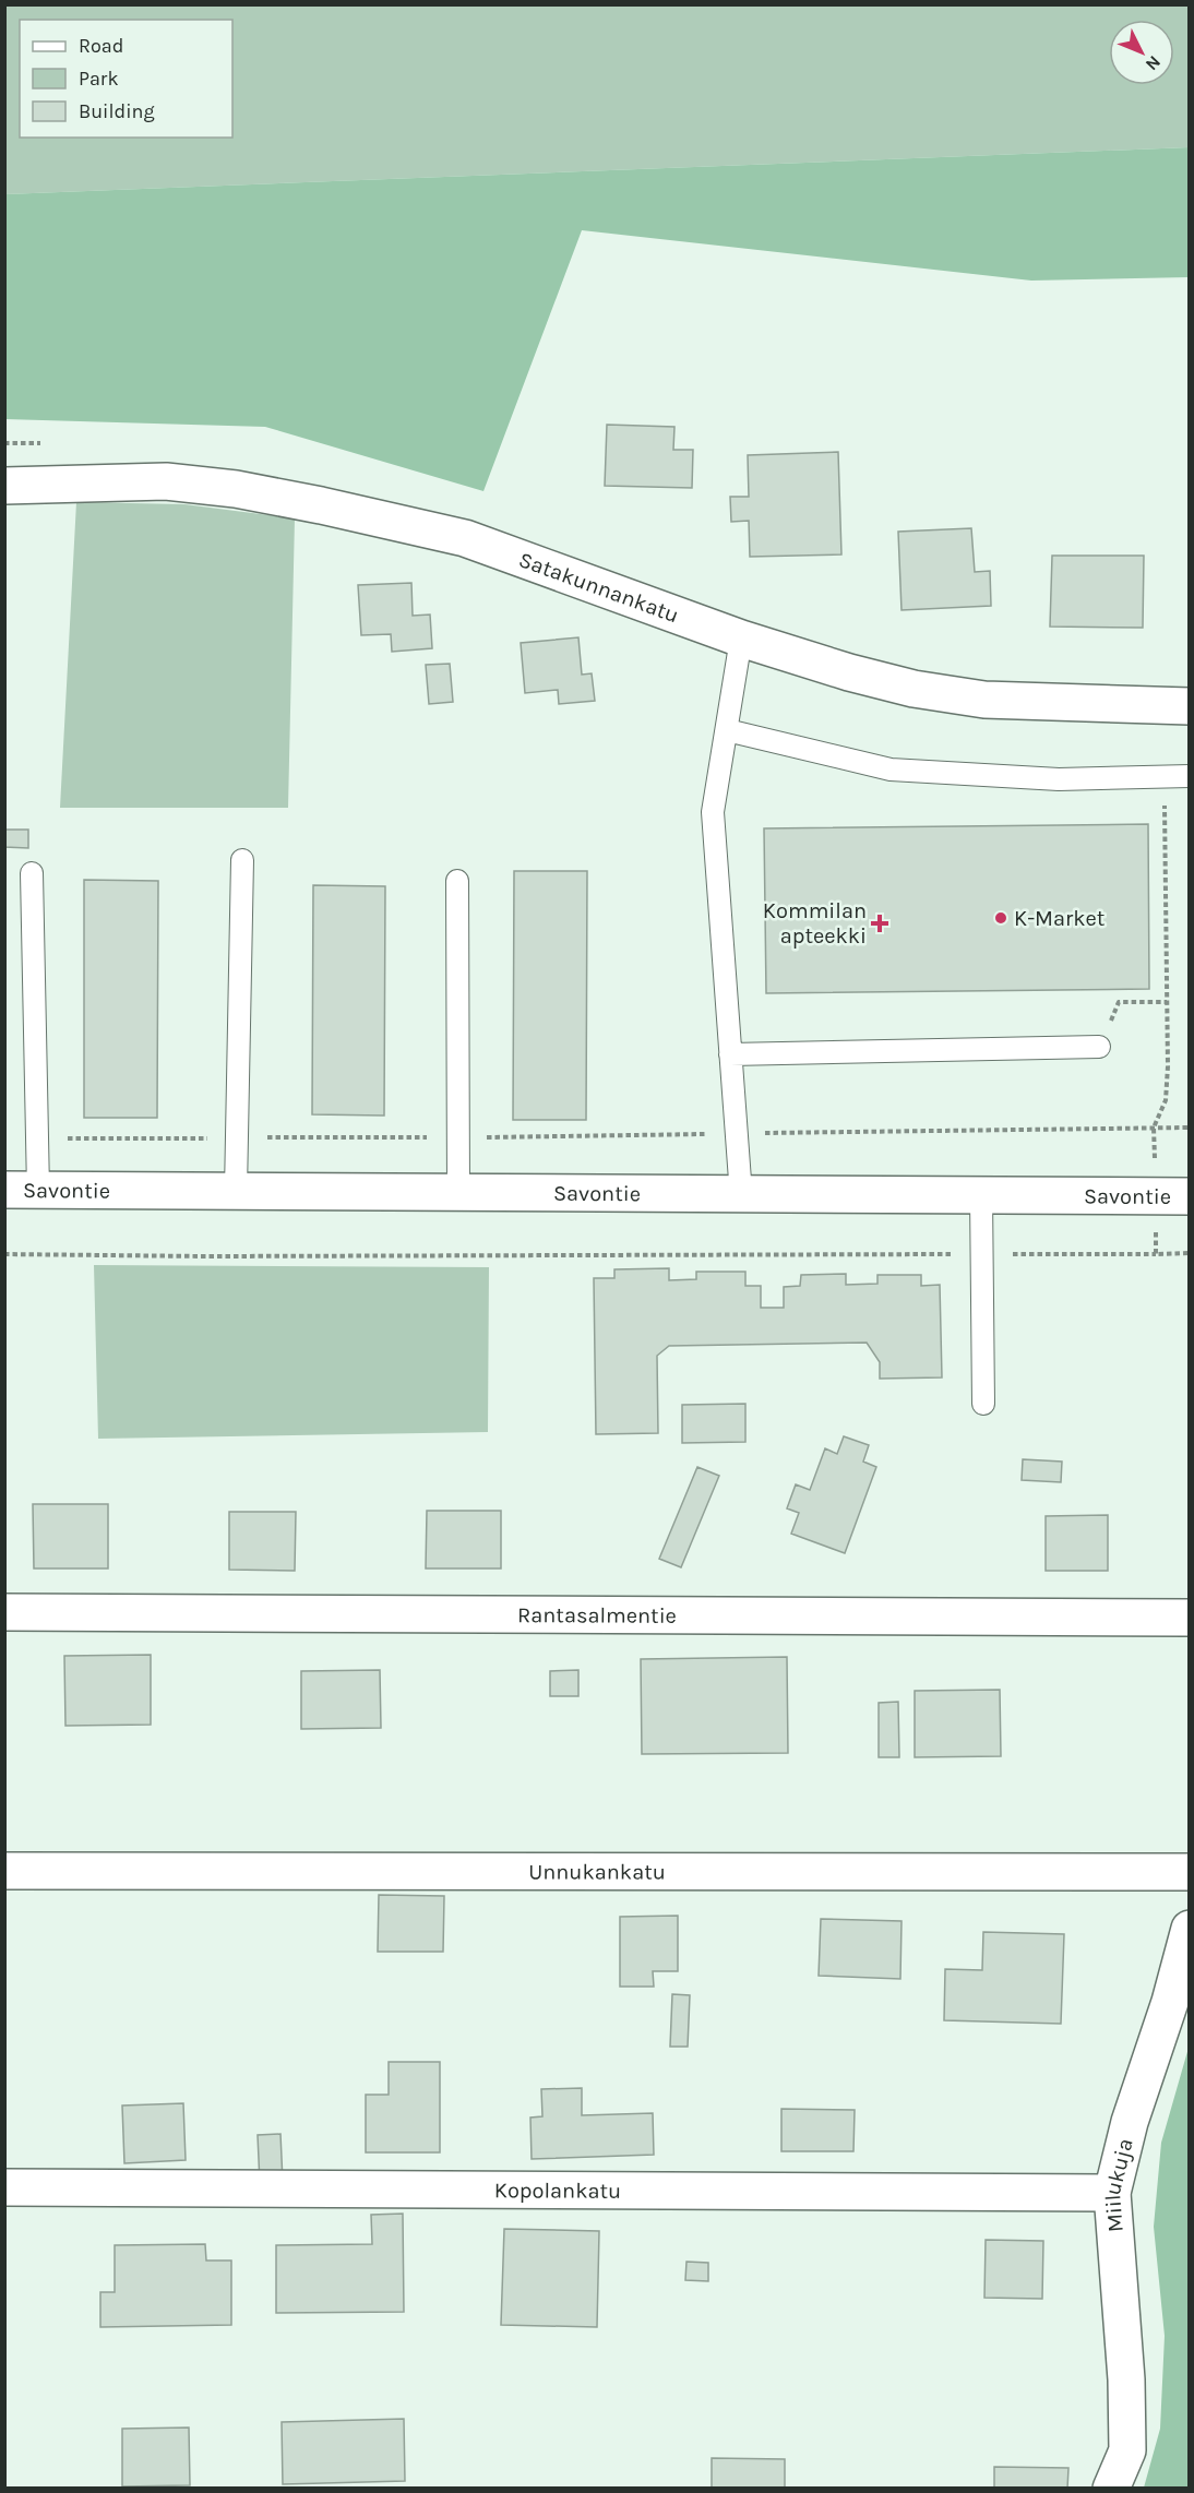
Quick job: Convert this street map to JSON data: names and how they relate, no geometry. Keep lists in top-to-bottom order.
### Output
{
  "streets": {
    "street": [
      "Satakunnankatu",
      "Savontie",
      "Rantasalmentie",
      "Unnukankatu",
      "Miilukuja",
      "Kopolankatu"
    ]
  },
  "crossings": [
    ["Miilukuja", "Kopolankatu"]
  ],
  "places": {
    "other": ["K-Market"],
    "health": ["Kommilan apteekki"]
  },
  "legend": ["Road", "Park", "Building"],
  "north": "bottom right"
}
